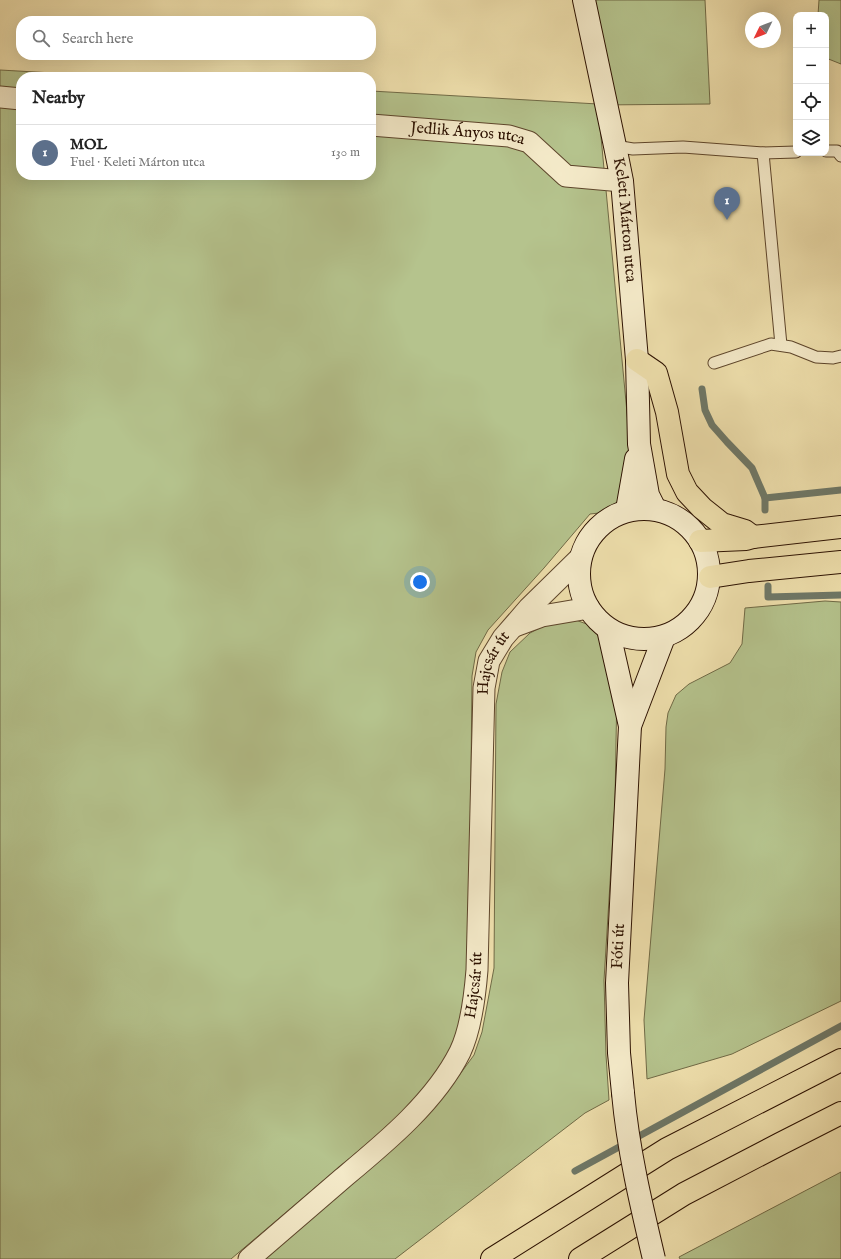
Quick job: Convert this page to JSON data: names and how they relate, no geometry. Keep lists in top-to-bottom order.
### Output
{
  "streets": {
    "main road": ["Keleti Márton utca", "Fóti út"],
    "street": ["Jedlik Ányos utca", "Hajcsár út"]
  },
  "crossings": [
    ["Jedlik Ányos utca", "Keleti Márton utca"],
    ["Keleti Márton utca", "Hajcsár út"],
    ["Keleti Márton utca", "Fóti út"],
    ["Hajcsár út", "Fóti út"]
  ],
  "north": "bottom left",
  "page": {
    "map_buttons": ["+", "−"],
    "search": "Search here",
    "heading": "Nearby",
    "list": [
      {
        "mark": "1",
        "name": "MOL",
        "note": "Fuel · Keleti Márton utca",
        "value": "130 m"
      }
    ],
    "pins": "1"
  }
}
